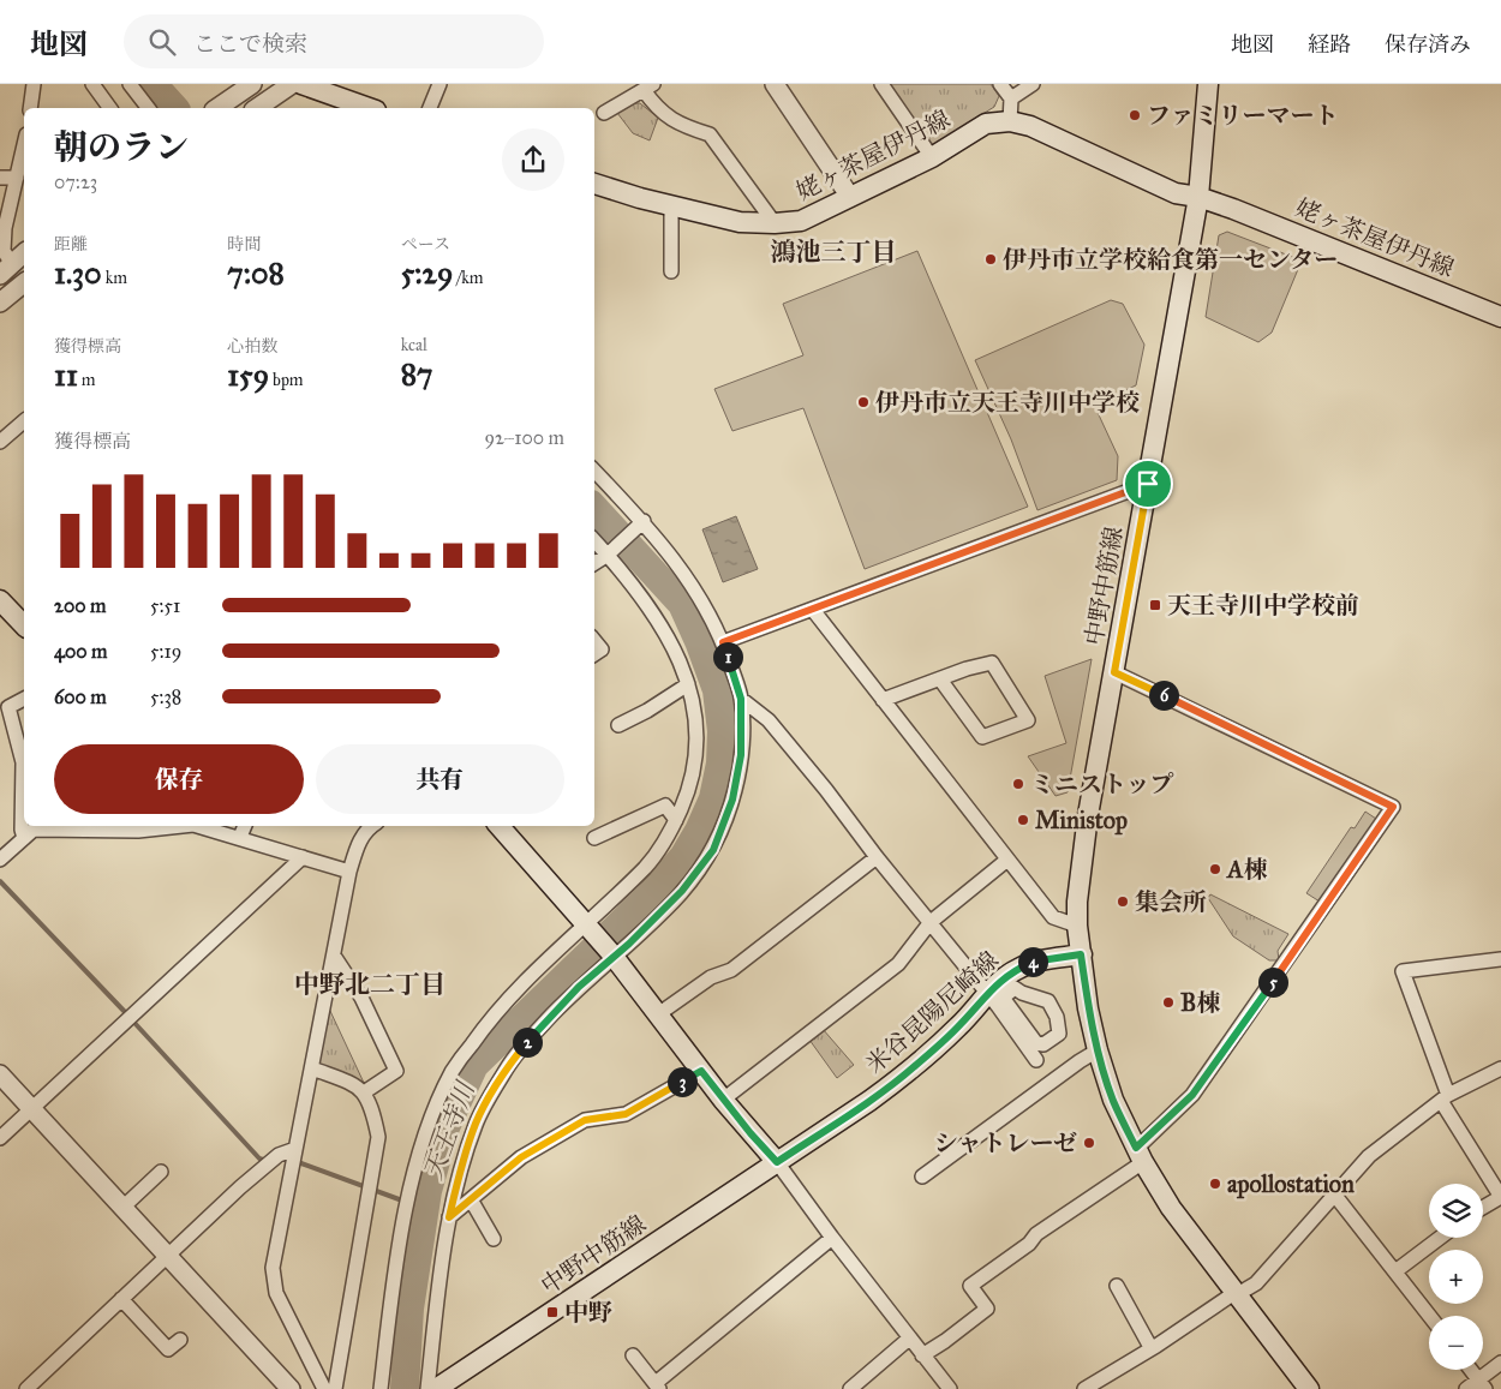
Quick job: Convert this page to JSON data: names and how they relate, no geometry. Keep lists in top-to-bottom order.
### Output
{
  "streets": {
    "main road": ["姥ヶ茶屋伊丹線", "中野中筋線", "米谷昆陽尼崎線"]
  },
  "crossings": [
    ["姥ヶ茶屋伊丹線", "中野中筋線"],
    ["中野中筋線", "米谷昆陽尼崎線"]
  ],
  "districts": ["鴻池三丁目", "中野北二丁目"],
  "water": ["天王寺川"],
  "places": {
    "other": [
      "ファミリーマート",
      "伊丹市立学校給食第一センター",
      "伊丹市立天王寺川中学校",
      "ミニストップ",
      "Ministop",
      "A棟",
      "集会所",
      "B棟",
      "シャトレーゼ",
      "apollostation"
    ],
    "transit": ["天王寺川中学校前", "中野"]
  },
  "page": {
    "header": "地図",
    "search": "ここで検索",
    "nav": ["地図", "経路", "保存済み"],
    "heading": ["朝のラン", "07:23"],
    "stats": [
      ["距離", "1.30 km"],
      ["時間", "7:08"],
      ["ペース", "5:29 /km"],
      ["獲得標高", "11 m"],
      ["心拍数", "159 bpm"],
      ["kcal", "87"]
    ],
    "chart": ["獲得標高", "92–100 m"],
    "list": [
      {
        "name": "200 m",
        "note": "5:51"
      },
      {
        "name": "400 m",
        "note": "5:19"
      },
      {
        "name": "600 m",
        "note": "5:38"
      }
    ],
    "pins": [
      "1",
      "6",
      "4",
      "5",
      "2",
      "3"
    ],
    "buttons": ["保存", "共有"],
    "map_buttons": ["+", "−"]
  }
}
